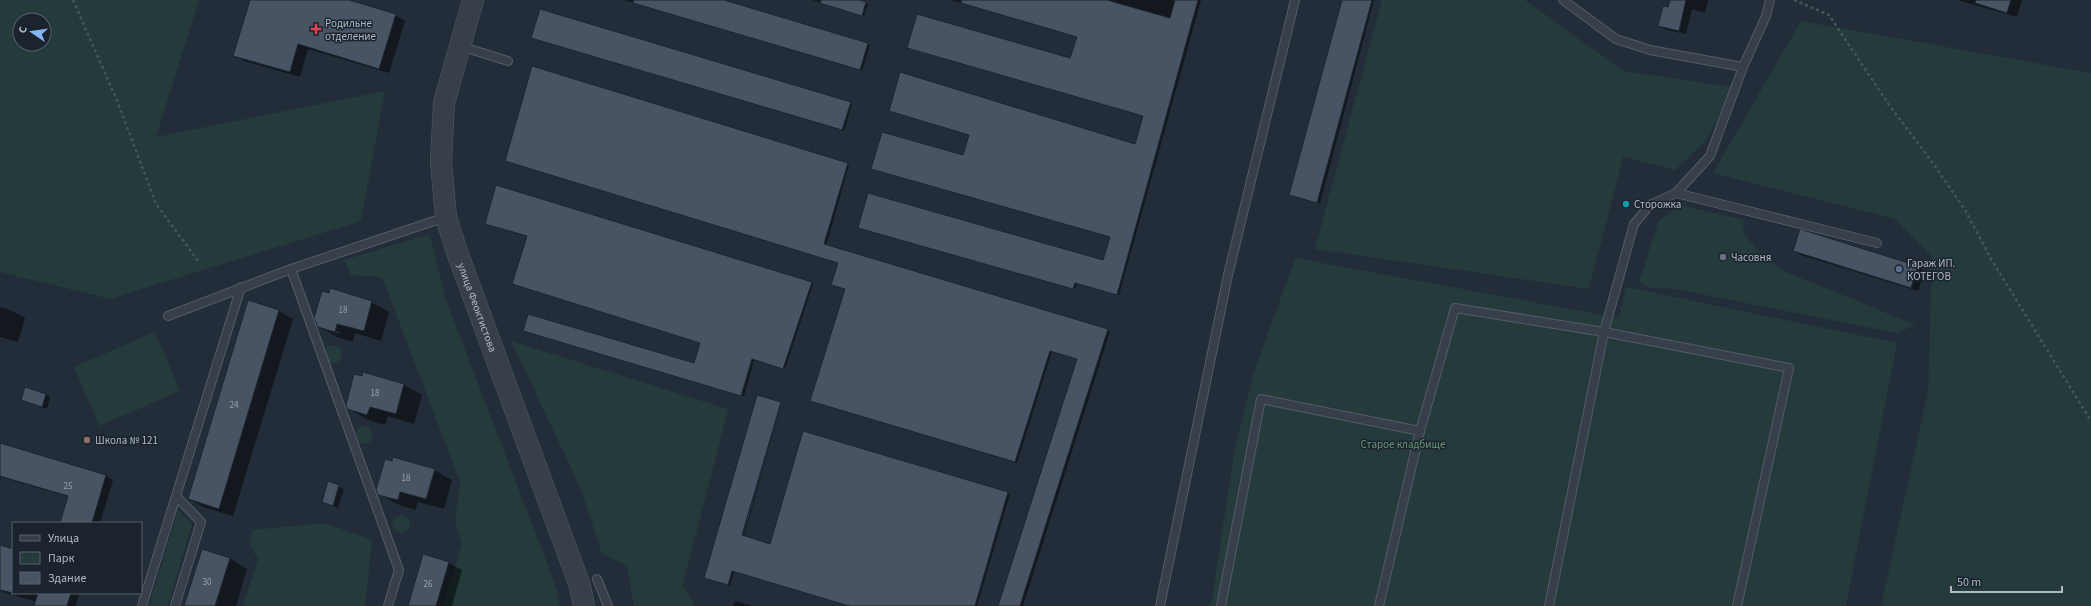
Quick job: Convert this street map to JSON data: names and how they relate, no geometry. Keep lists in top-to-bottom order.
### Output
{
  "streets": {
    "street": ["улица Феоктистова"]
  },
  "parks": ["Старое кладбище"],
  "places": {
    "health": ["Родильне отделение"],
    "other": [
      "Сторожка",
      "Часовня",
      "Гараж ИП. КОТЕГОВ",
      "Школа № 121"
    ]
  },
  "house_numbers": [
    "18",
    "18",
    "24",
    "18",
    "25",
    "30",
    "26"
  ],
  "legend": ["Улица", "Парк", "Здание"],
  "scale_bar": "50 m",
  "north": "left"
}
